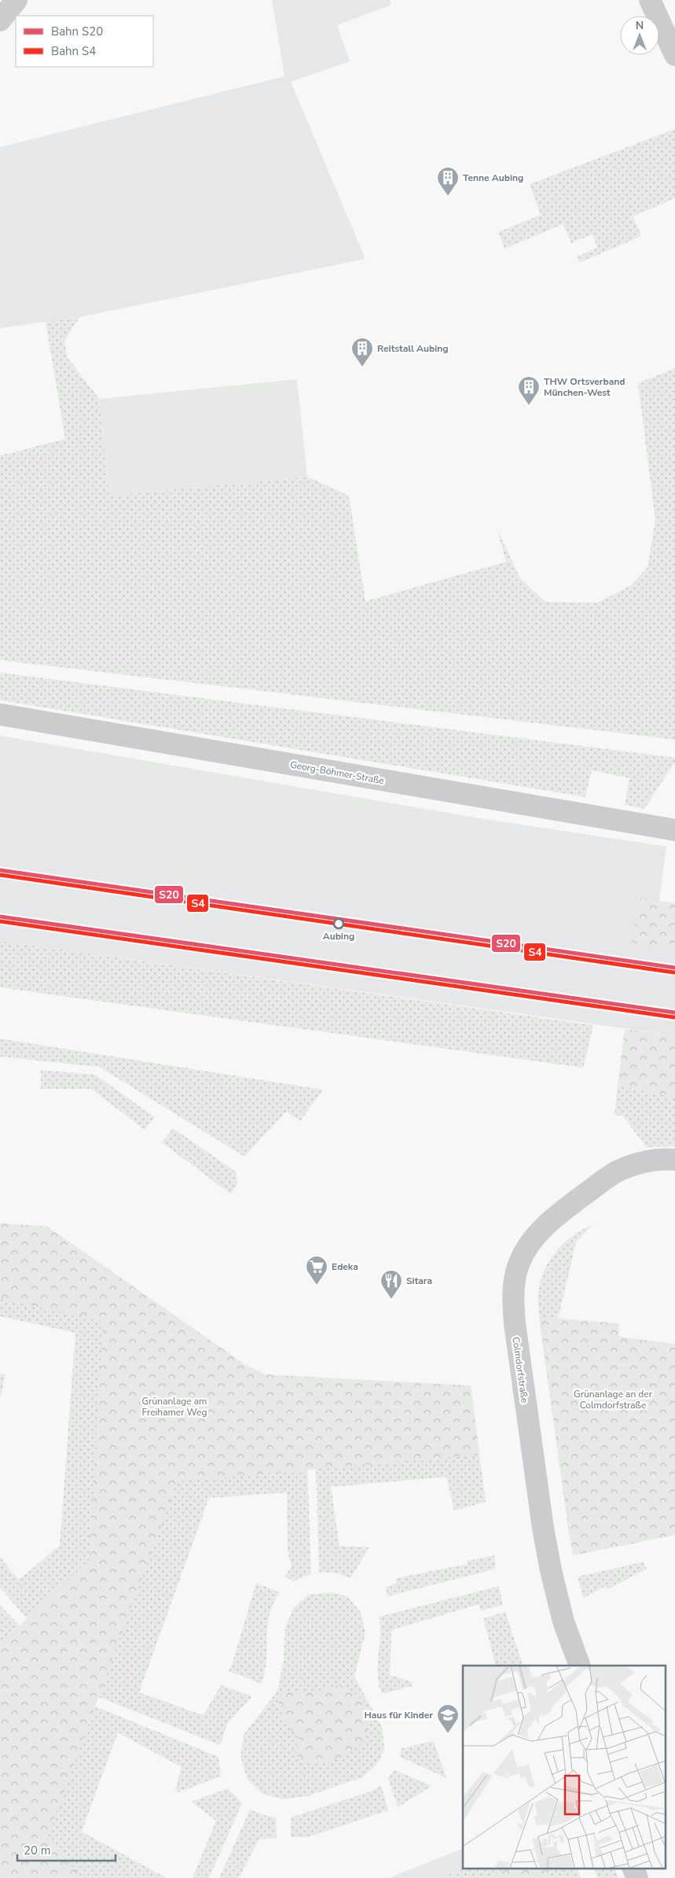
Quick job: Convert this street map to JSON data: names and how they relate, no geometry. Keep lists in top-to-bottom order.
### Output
{
  "streets": {
    "street": ["Georg-Böhmer-Straße", "Colmdorfstraße"]
  },
  "parks": ["Grünanlage an der Colmdorfstraße", "Grünanlage am Freihamer Weg"],
  "places": {
    "building": ["Tenne Aubing", "Reitstall Aubing", "THW Ortsverband München-West"],
    "other": ["Aubing"],
    "supermarket": ["Edeka"],
    "restaurant": ["Sitara"],
    "school or university": ["Haus für Kinder"]
  },
  "lines": ["rail line S20", "rail line S4"],
  "legend": ["Bahn S20", "Bahn S4"],
  "scale_bar": "20 m",
  "north": "top"
}
